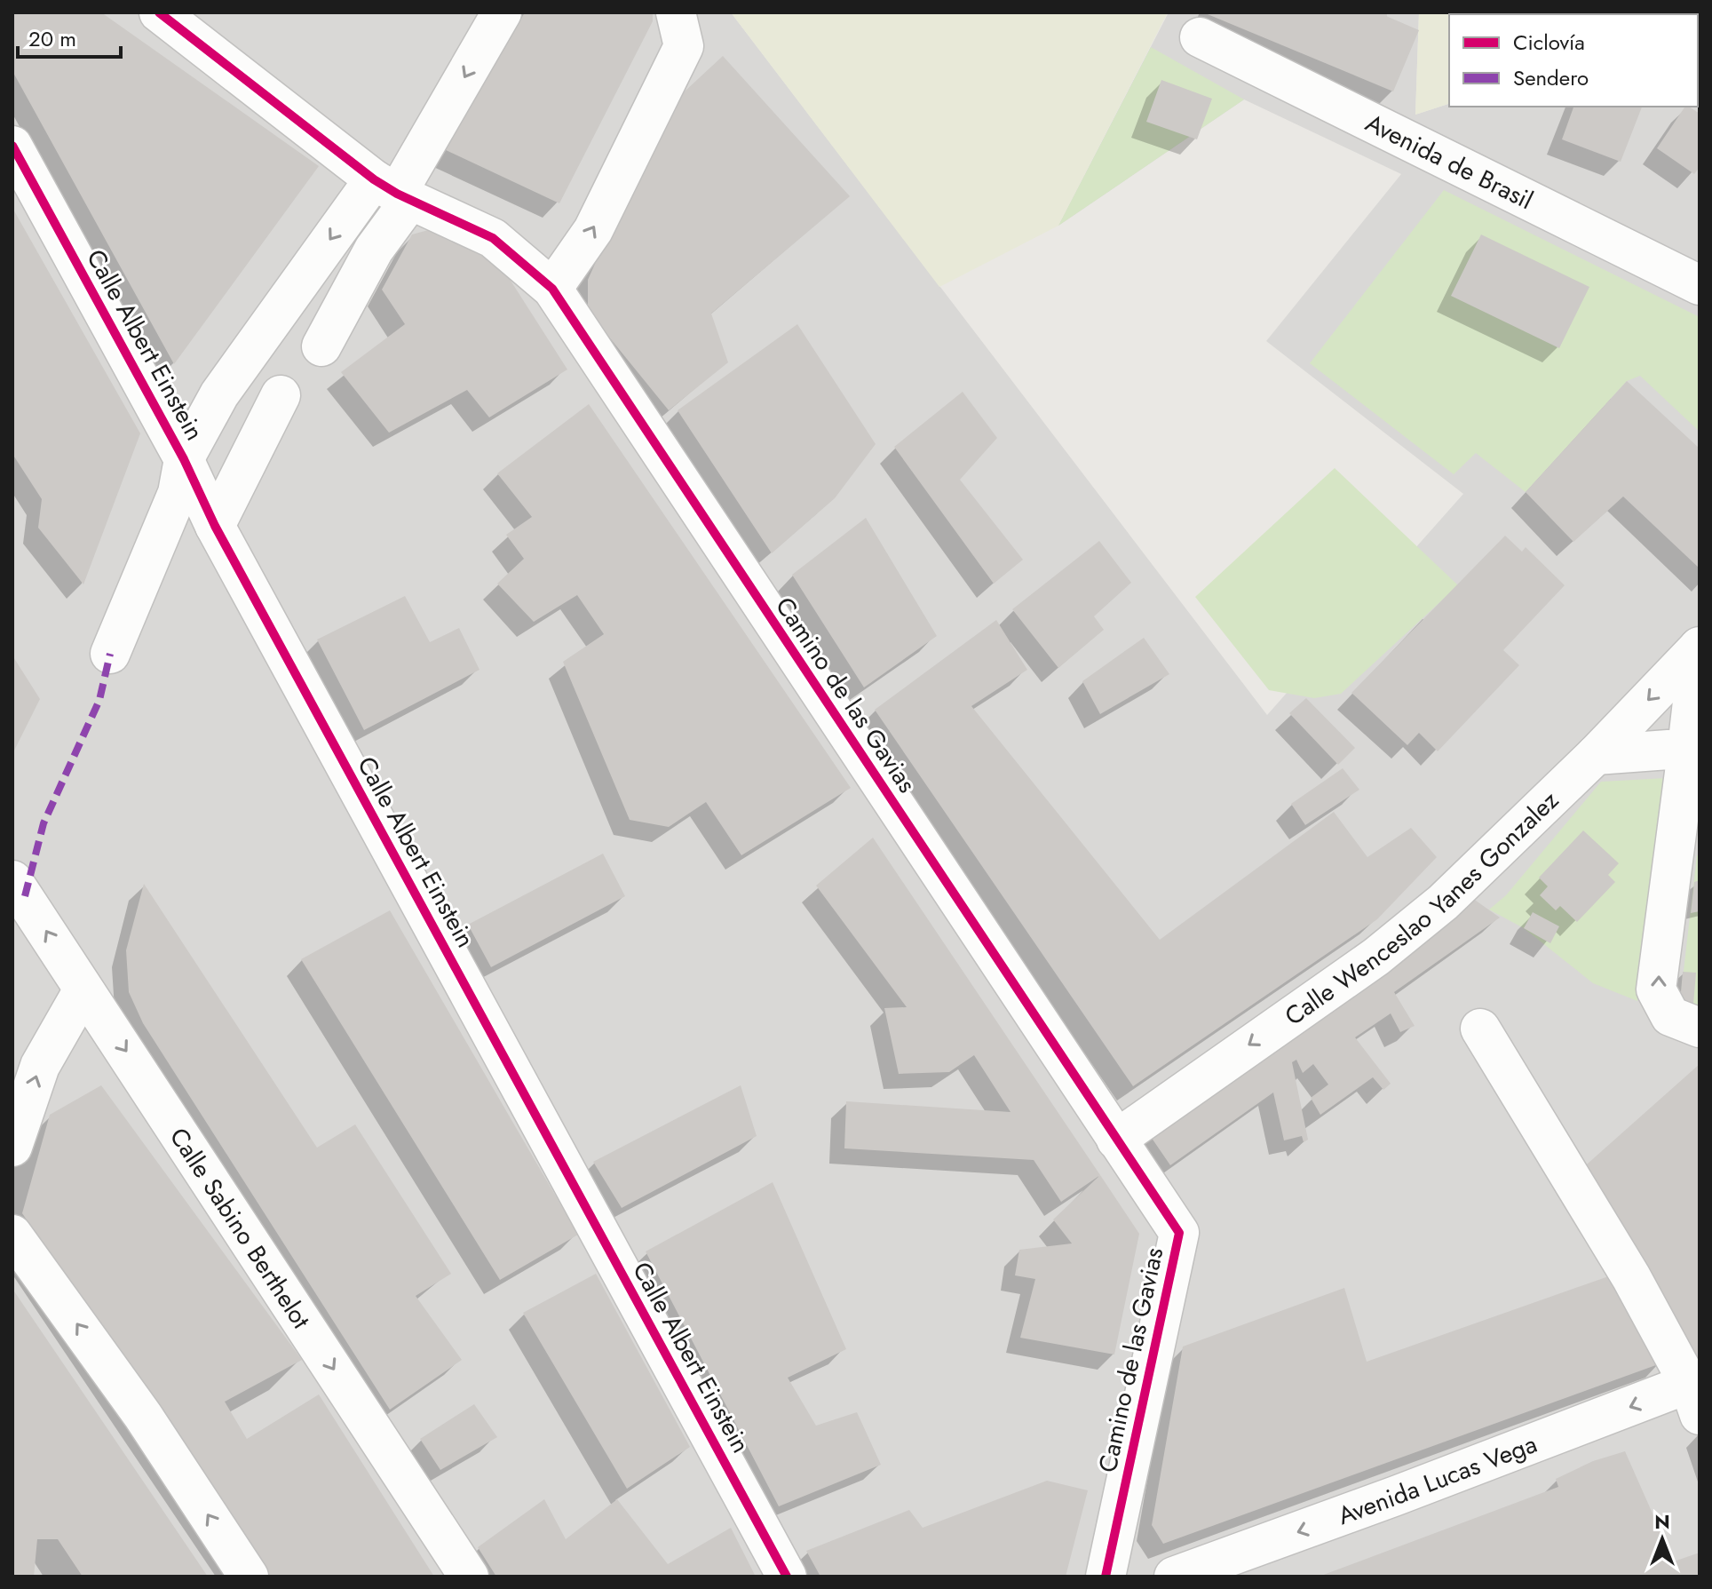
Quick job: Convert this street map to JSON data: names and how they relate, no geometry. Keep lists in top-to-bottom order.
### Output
{
  "streets": {
    "street": [
      "Avenida de Brasil",
      "Calle Albert Einstein",
      "Camino de las Gavias",
      "Calle Wenceslao Yanes Gonzalez",
      "Calle Sabino Berthelot",
      "Avenida Lucas Vega"
    ]
  },
  "crossings": [
    ["Camino de las Gavias", "Calle Wenceslao Yanes Gonzalez"]
  ],
  "one_way": ["Calle Wenceslao Yanes Gonzalez", "Avenida Lucas Vega"],
  "legend": ["Ciclovía", "Sendero"],
  "scale_bar": "20 m",
  "north": "top"
}
